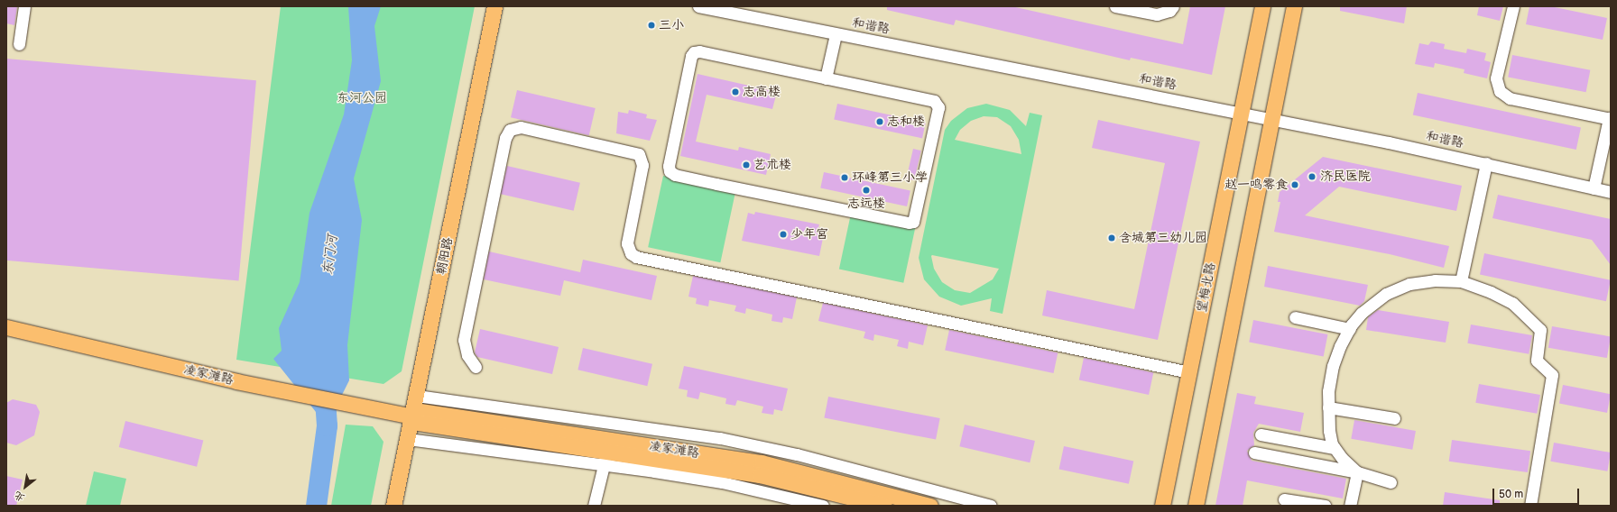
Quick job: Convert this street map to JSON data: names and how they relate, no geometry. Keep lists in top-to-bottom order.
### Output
{
  "streets": {
    "main road": ["朝阳路", "望梅北路", "凌家滩路"],
    "street": ["和谐路"]
  },
  "crossings": [
    ["和谐路", "望梅北路"],
    ["朝阳路", "凌家滩路"]
  ],
  "water": ["东门河"],
  "parks": ["东河公园"],
  "places": [
    "三小",
    "志高楼",
    "志和楼",
    "艺术楼",
    "济民医院",
    "环峰第三小学",
    "赵一鸣零食",
    "志远楼",
    "少年宫",
    "含城第三幼儿园"
  ],
  "scale_bar": "50 m",
  "north": "bottom left"
}
